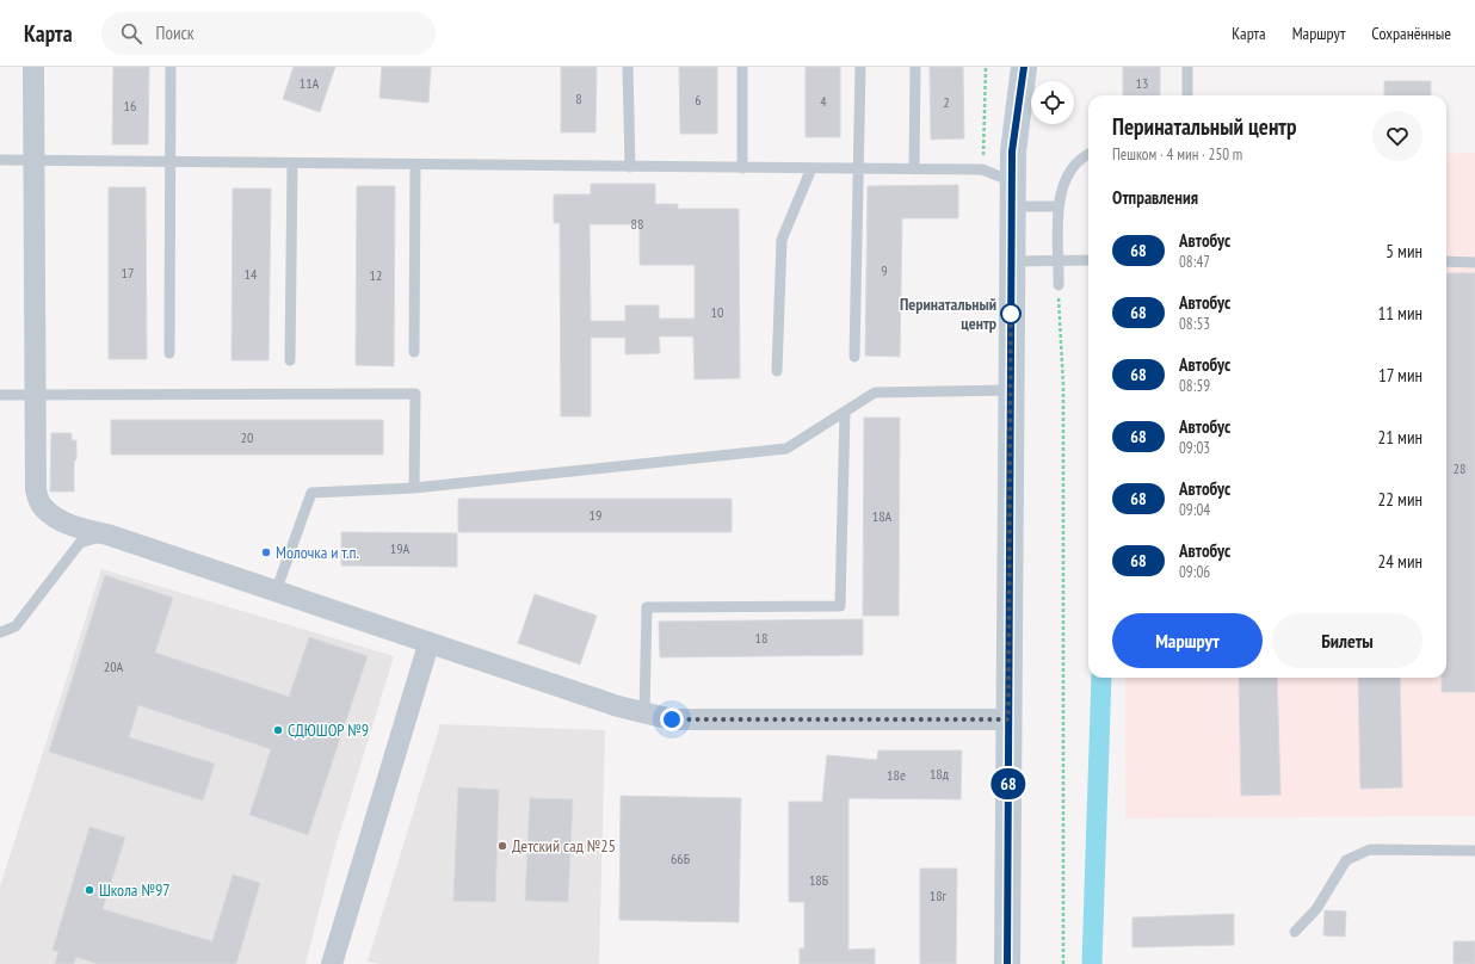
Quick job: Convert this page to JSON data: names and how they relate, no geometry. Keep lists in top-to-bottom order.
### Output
{
  "places": [
    "Перинатальный центр",
    "Молочка и т.п.",
    "СДЮШОР №9",
    "Детский сад №25",
    "Школа №97"
  ],
  "lines": ["bus line 68"],
  "house_numbers": [
    "11А",
    "13",
    "8",
    "6",
    "4",
    "2",
    "16",
    "88",
    "9",
    "17",
    "14",
    "12",
    "10",
    "20",
    "28",
    "19",
    "18А",
    "19А",
    "18",
    "20А",
    "18д",
    "18е",
    "66Б",
    "18Б",
    "18г"
  ],
  "page": {
    "header": "Карта",
    "search": "Поиск",
    "nav": ["Карта", "Маршрут", "Сохранённые"],
    "on_map": "68",
    "heading": [
      ["Перинатальный центр", "Пешком · 4 мин · 250 m"],
      "Отправления"
    ],
    "list": [
      {
        "mark": "68",
        "name": "Автобус",
        "note": "08:47",
        "value": "5 мин"
      },
      {
        "mark": "68",
        "name": "Автобус",
        "note": "08:53",
        "value": "11 мин"
      },
      {
        "mark": "68",
        "name": "Автобус",
        "note": "08:59",
        "value": "17 мин"
      },
      {
        "mark": "68",
        "name": "Автобус",
        "note": "09:03",
        "value": "21 мин"
      },
      {
        "mark": "68",
        "name": "Автобус",
        "note": "09:04",
        "value": "22 мин"
      },
      {
        "mark": "68",
        "name": "Автобус",
        "note": "09:06",
        "value": "24 мин"
      }
    ],
    "buttons": ["Маршрут", "Билеты"]
  }
}
